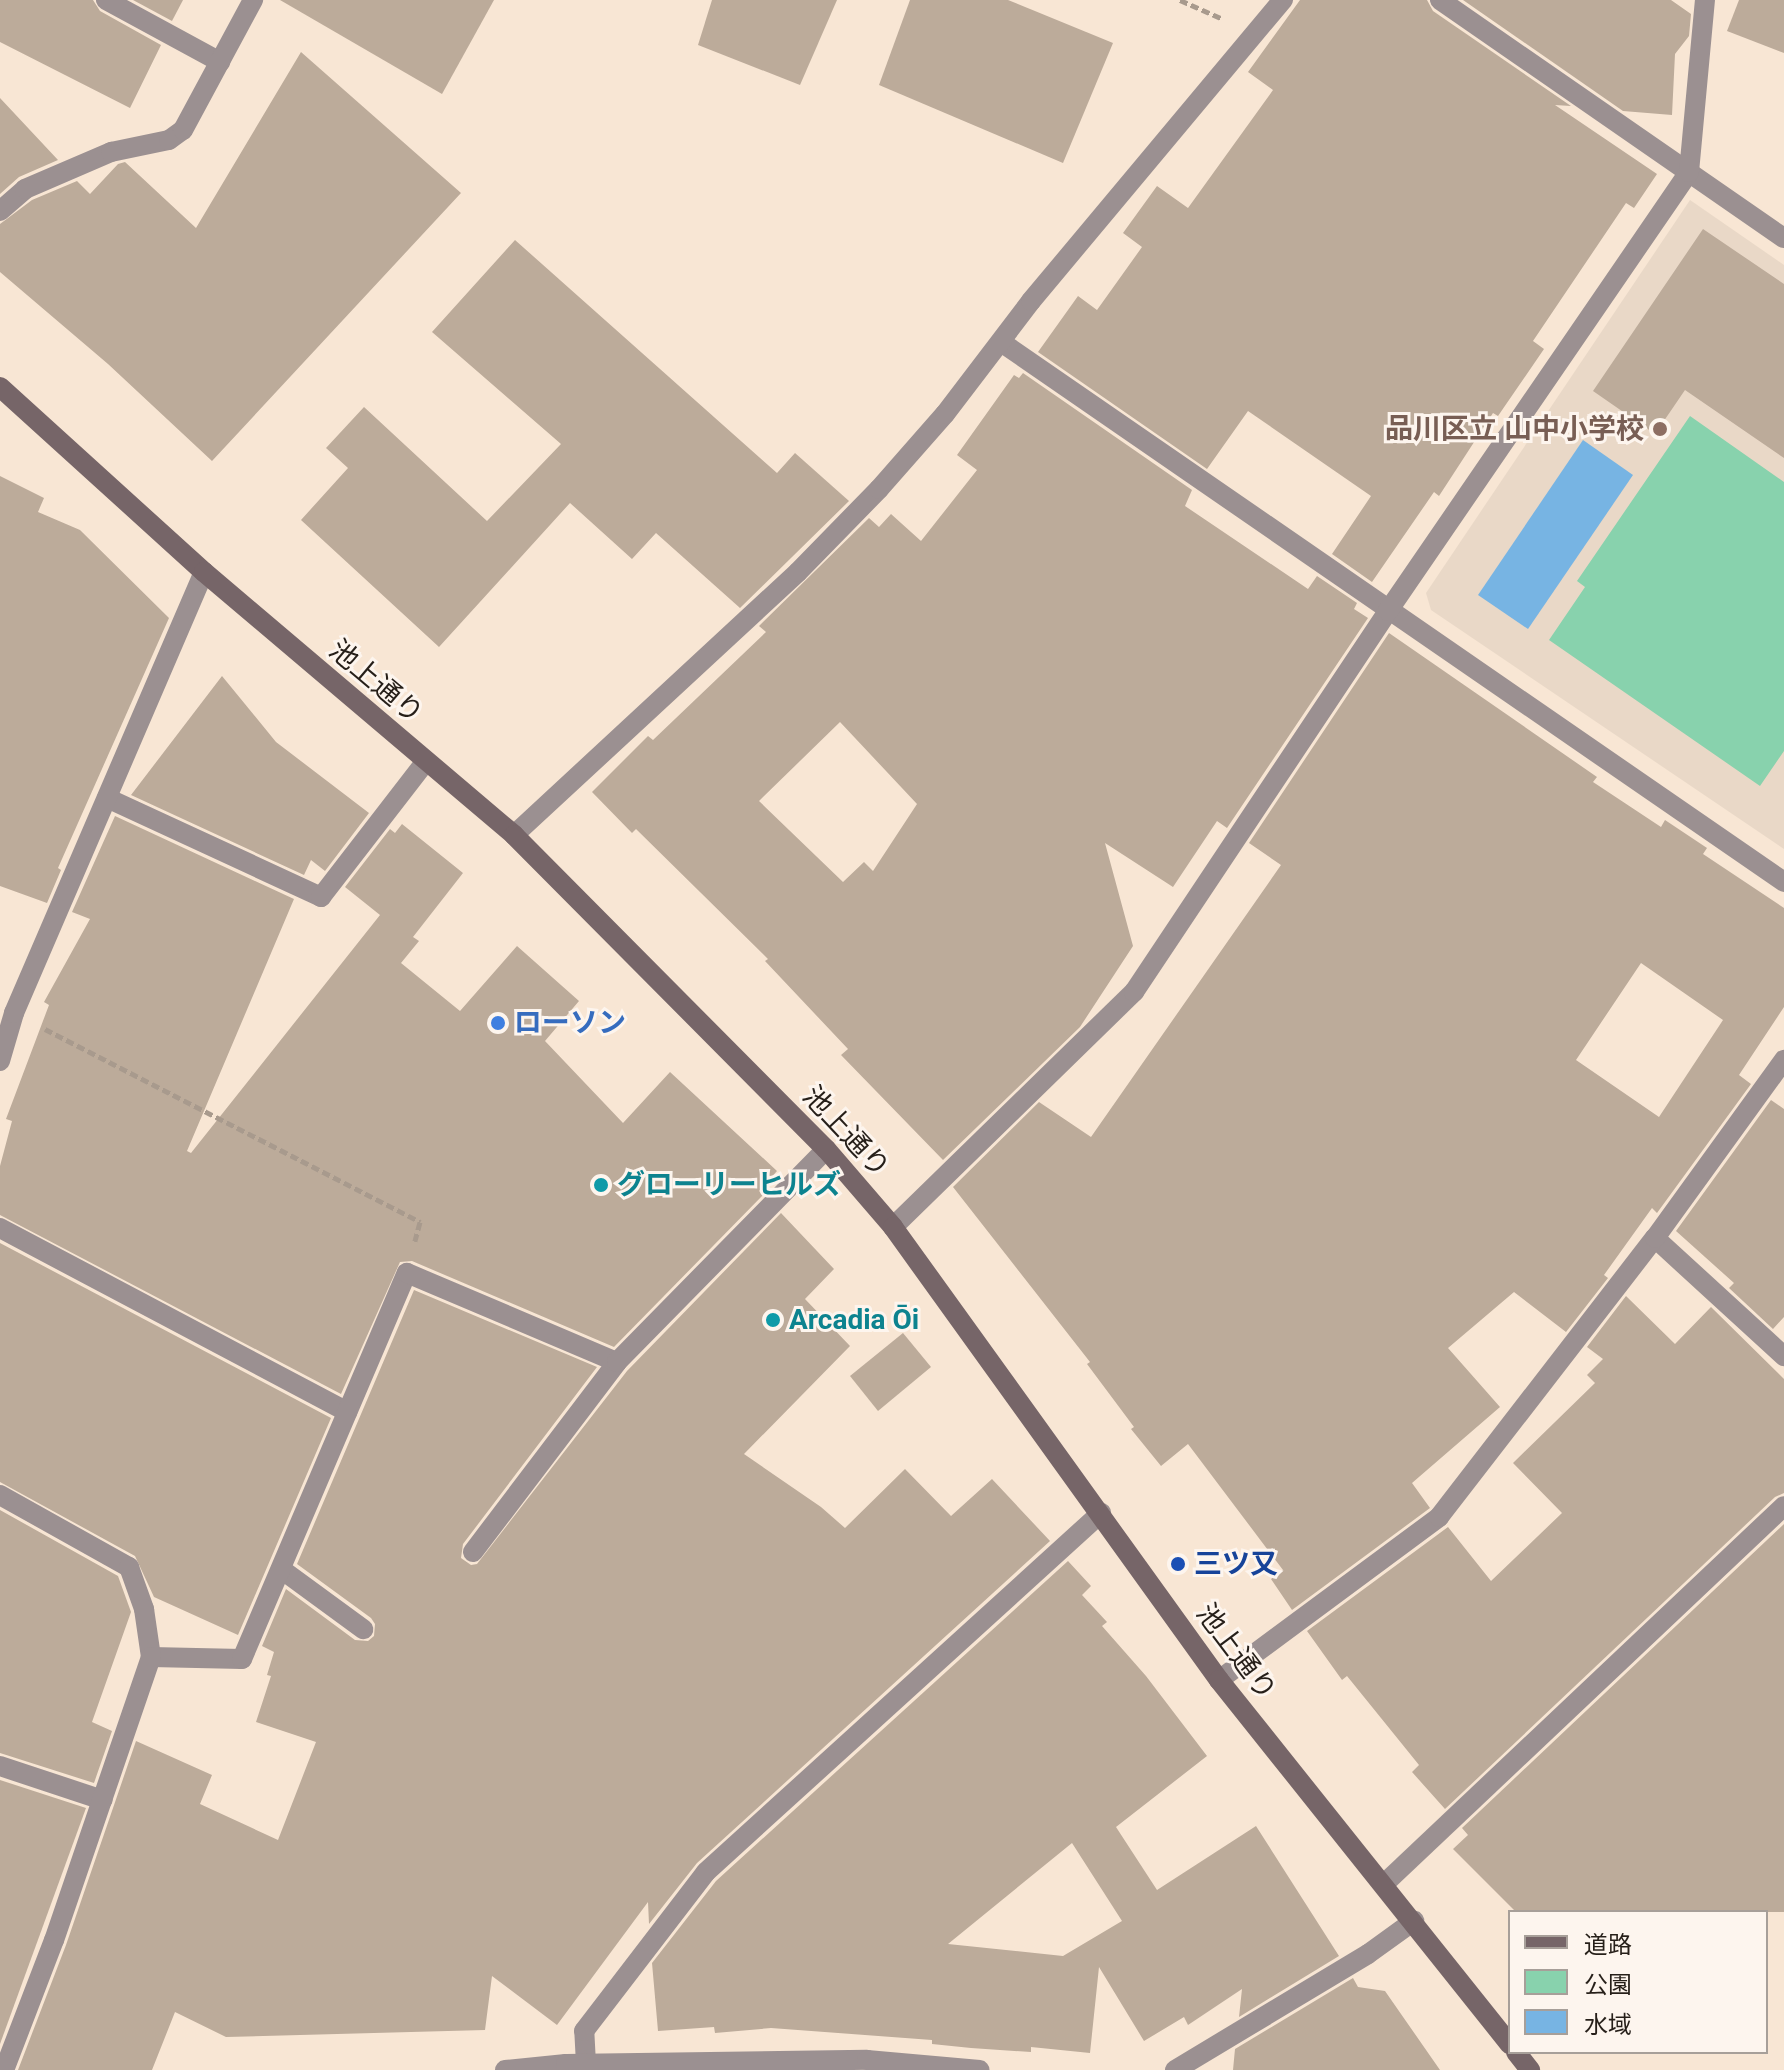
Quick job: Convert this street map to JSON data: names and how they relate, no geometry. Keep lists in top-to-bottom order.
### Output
{
  "streets": {
    "main road": ["池上通り"]
  },
  "places": [
    "品川区立 山中小学校",
    "ローソン",
    "グローリーヒルズ",
    "Arcadia Ōi",
    "三ツ又"
  ],
  "legend": ["道路", "公園", "水域"]
}
